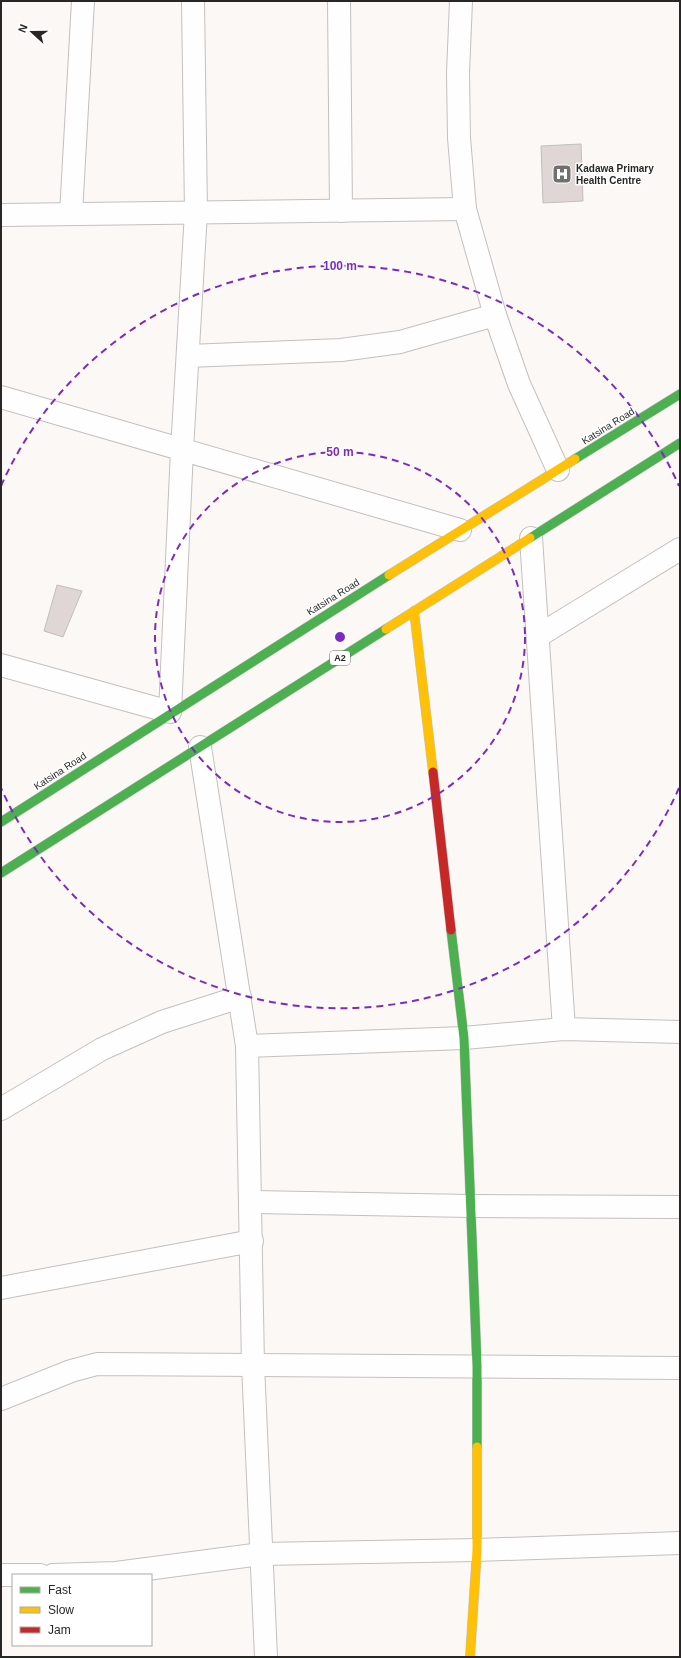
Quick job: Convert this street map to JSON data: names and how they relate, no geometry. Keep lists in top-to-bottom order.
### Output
{
  "streets": {
    "main road": ["Katsina Road", "A2"]
  },
  "places": {
    "hospital": ["Kadawa Primary Health Centre"]
  },
  "legend": ["Fast", "Slow", "Jam"],
  "north": "left",
  "rings": ["100 m", "50 m"]
}
